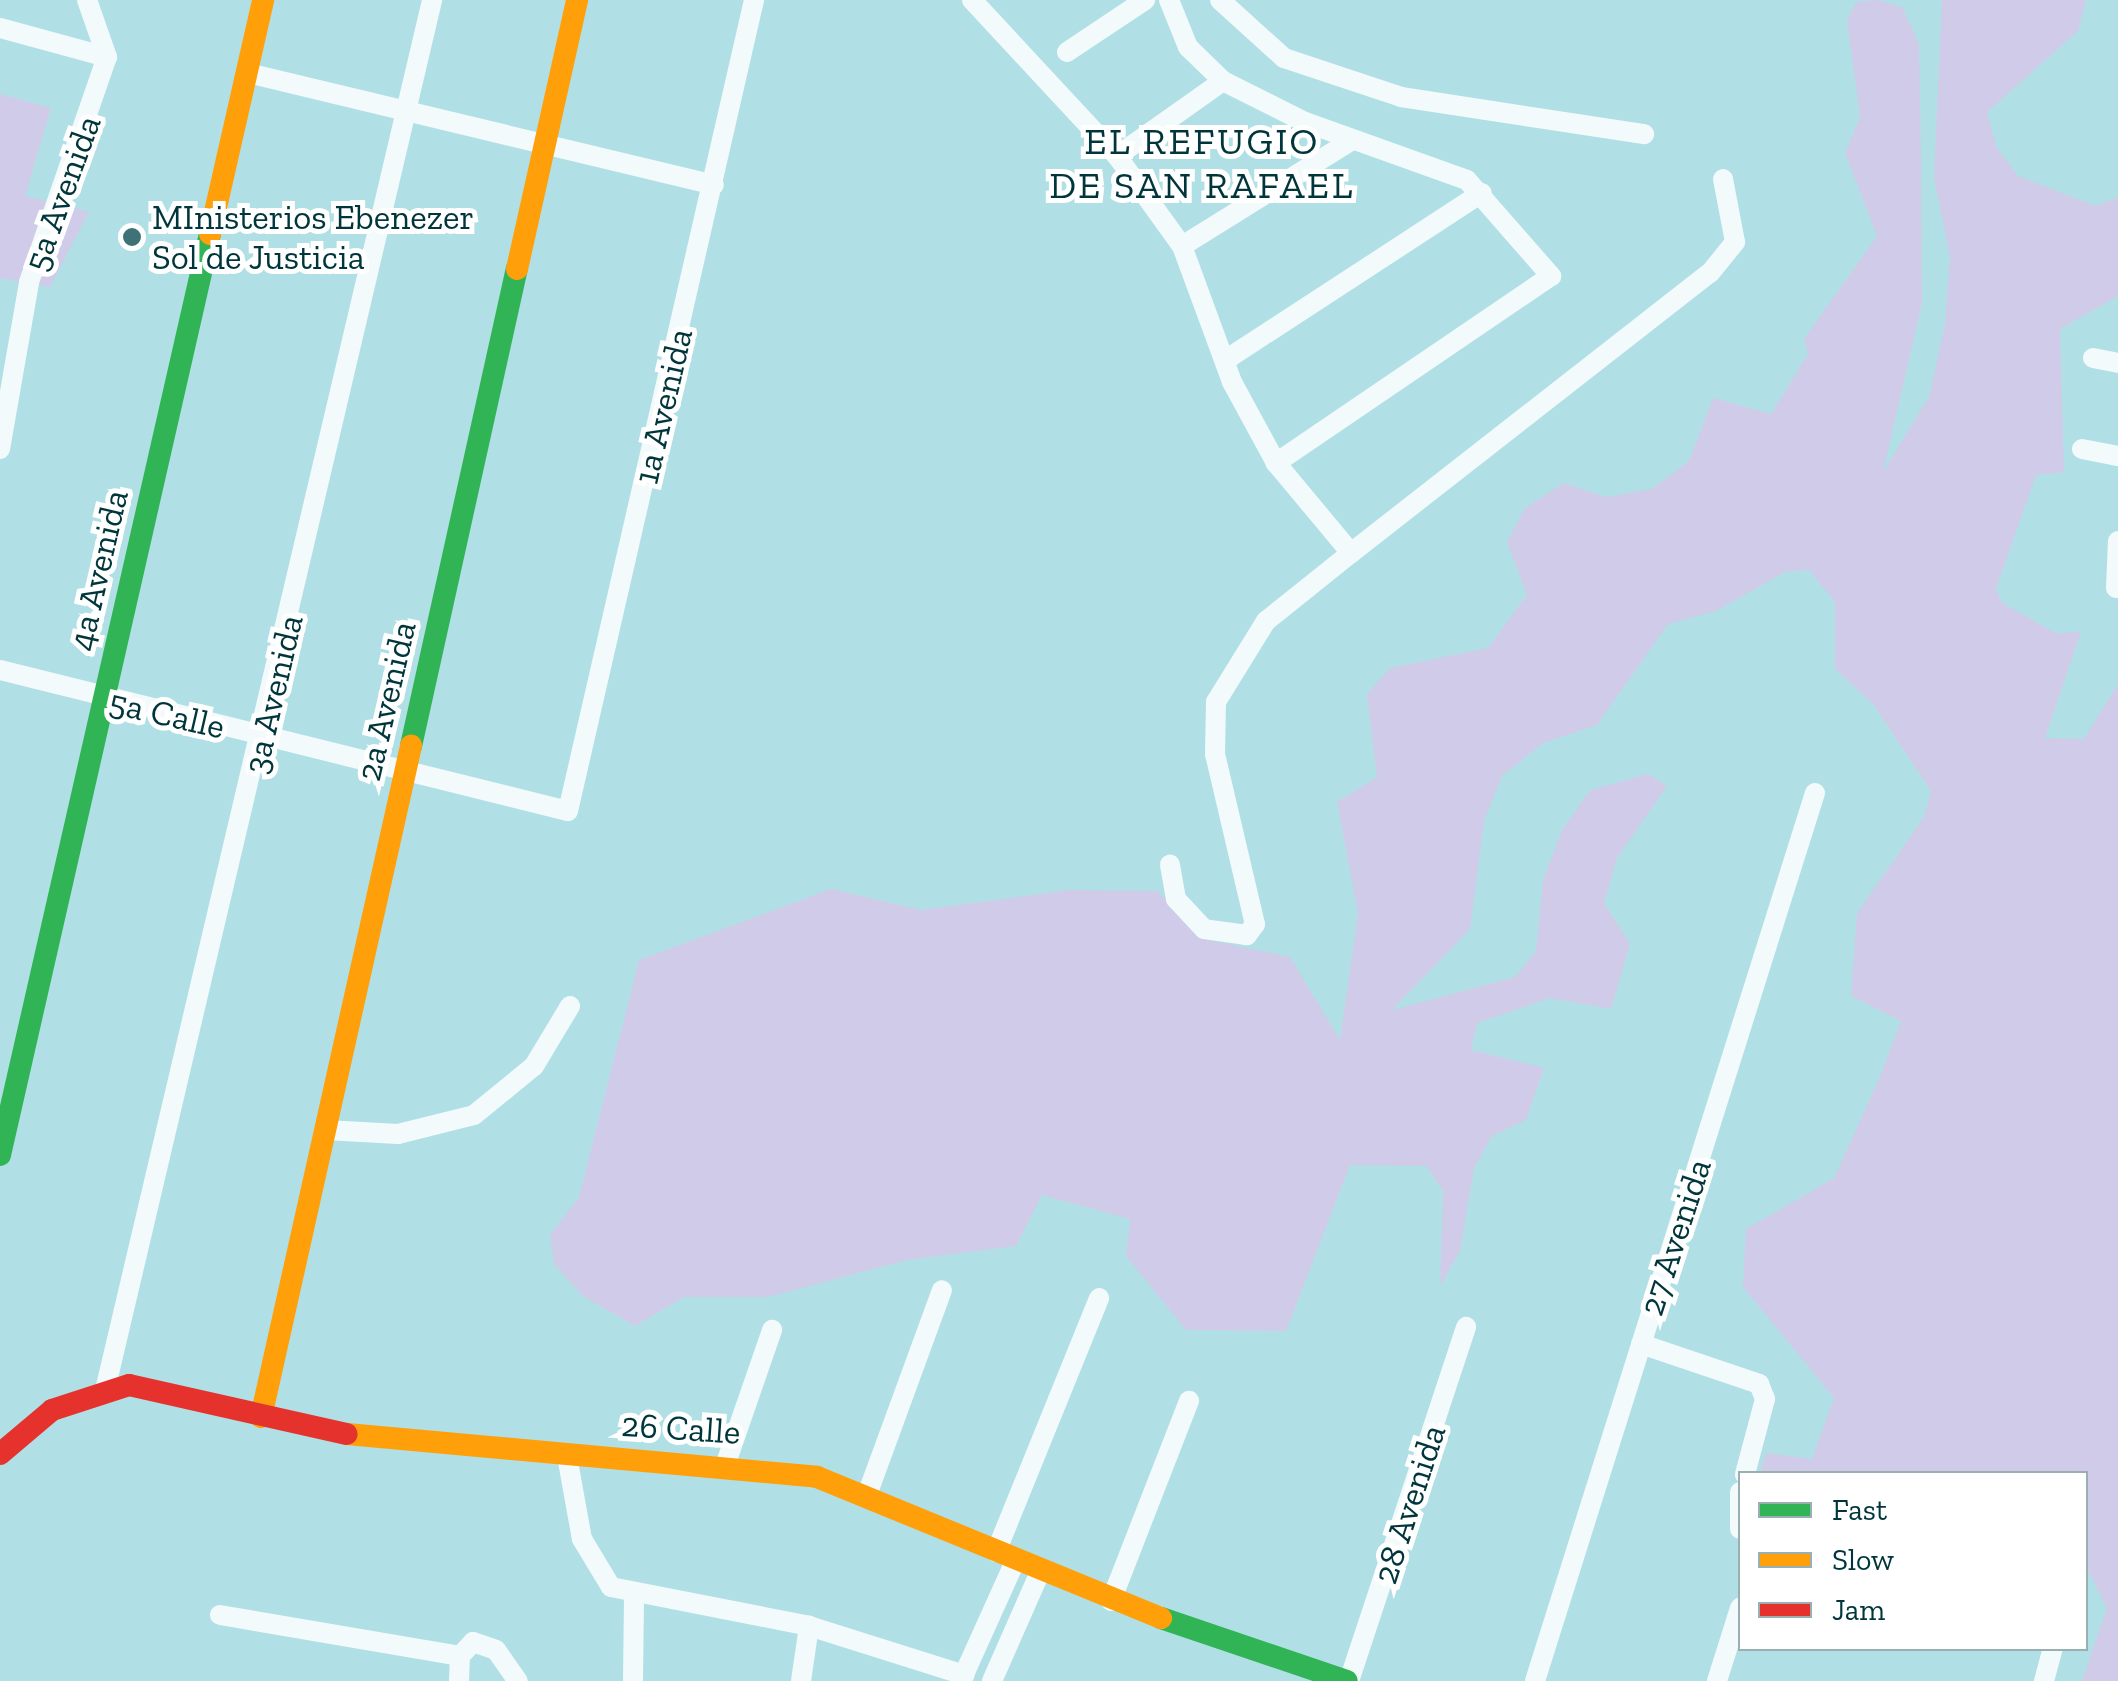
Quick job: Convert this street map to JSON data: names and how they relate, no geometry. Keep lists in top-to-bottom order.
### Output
{
  "streets": {
    "street": [
      "5a Avenida",
      "1a Avenida",
      "4a Avenida",
      "3a Avenida",
      "2a Avenida",
      "5a Calle",
      "27 Avenida",
      "26 Calle",
      "28 Avenida"
    ]
  },
  "crossings": [
    ["1a Avenida", "5a Calle"],
    ["4a Avenida", "5a Calle"],
    ["3a Avenida", "5a Calle"],
    ["3a Avenida", "26 Calle"],
    ["2a Avenida", "5a Calle"],
    ["2a Avenida", "26 Calle"],
    ["26 Calle", "28 Avenida"]
  ],
  "districts": ["EL REFUGIO DE SAN RAFAEL"],
  "places": ["MInisterios Ebenezer Sol de Justicia"],
  "legend": ["Fast", "Slow", "Jam"]
}
